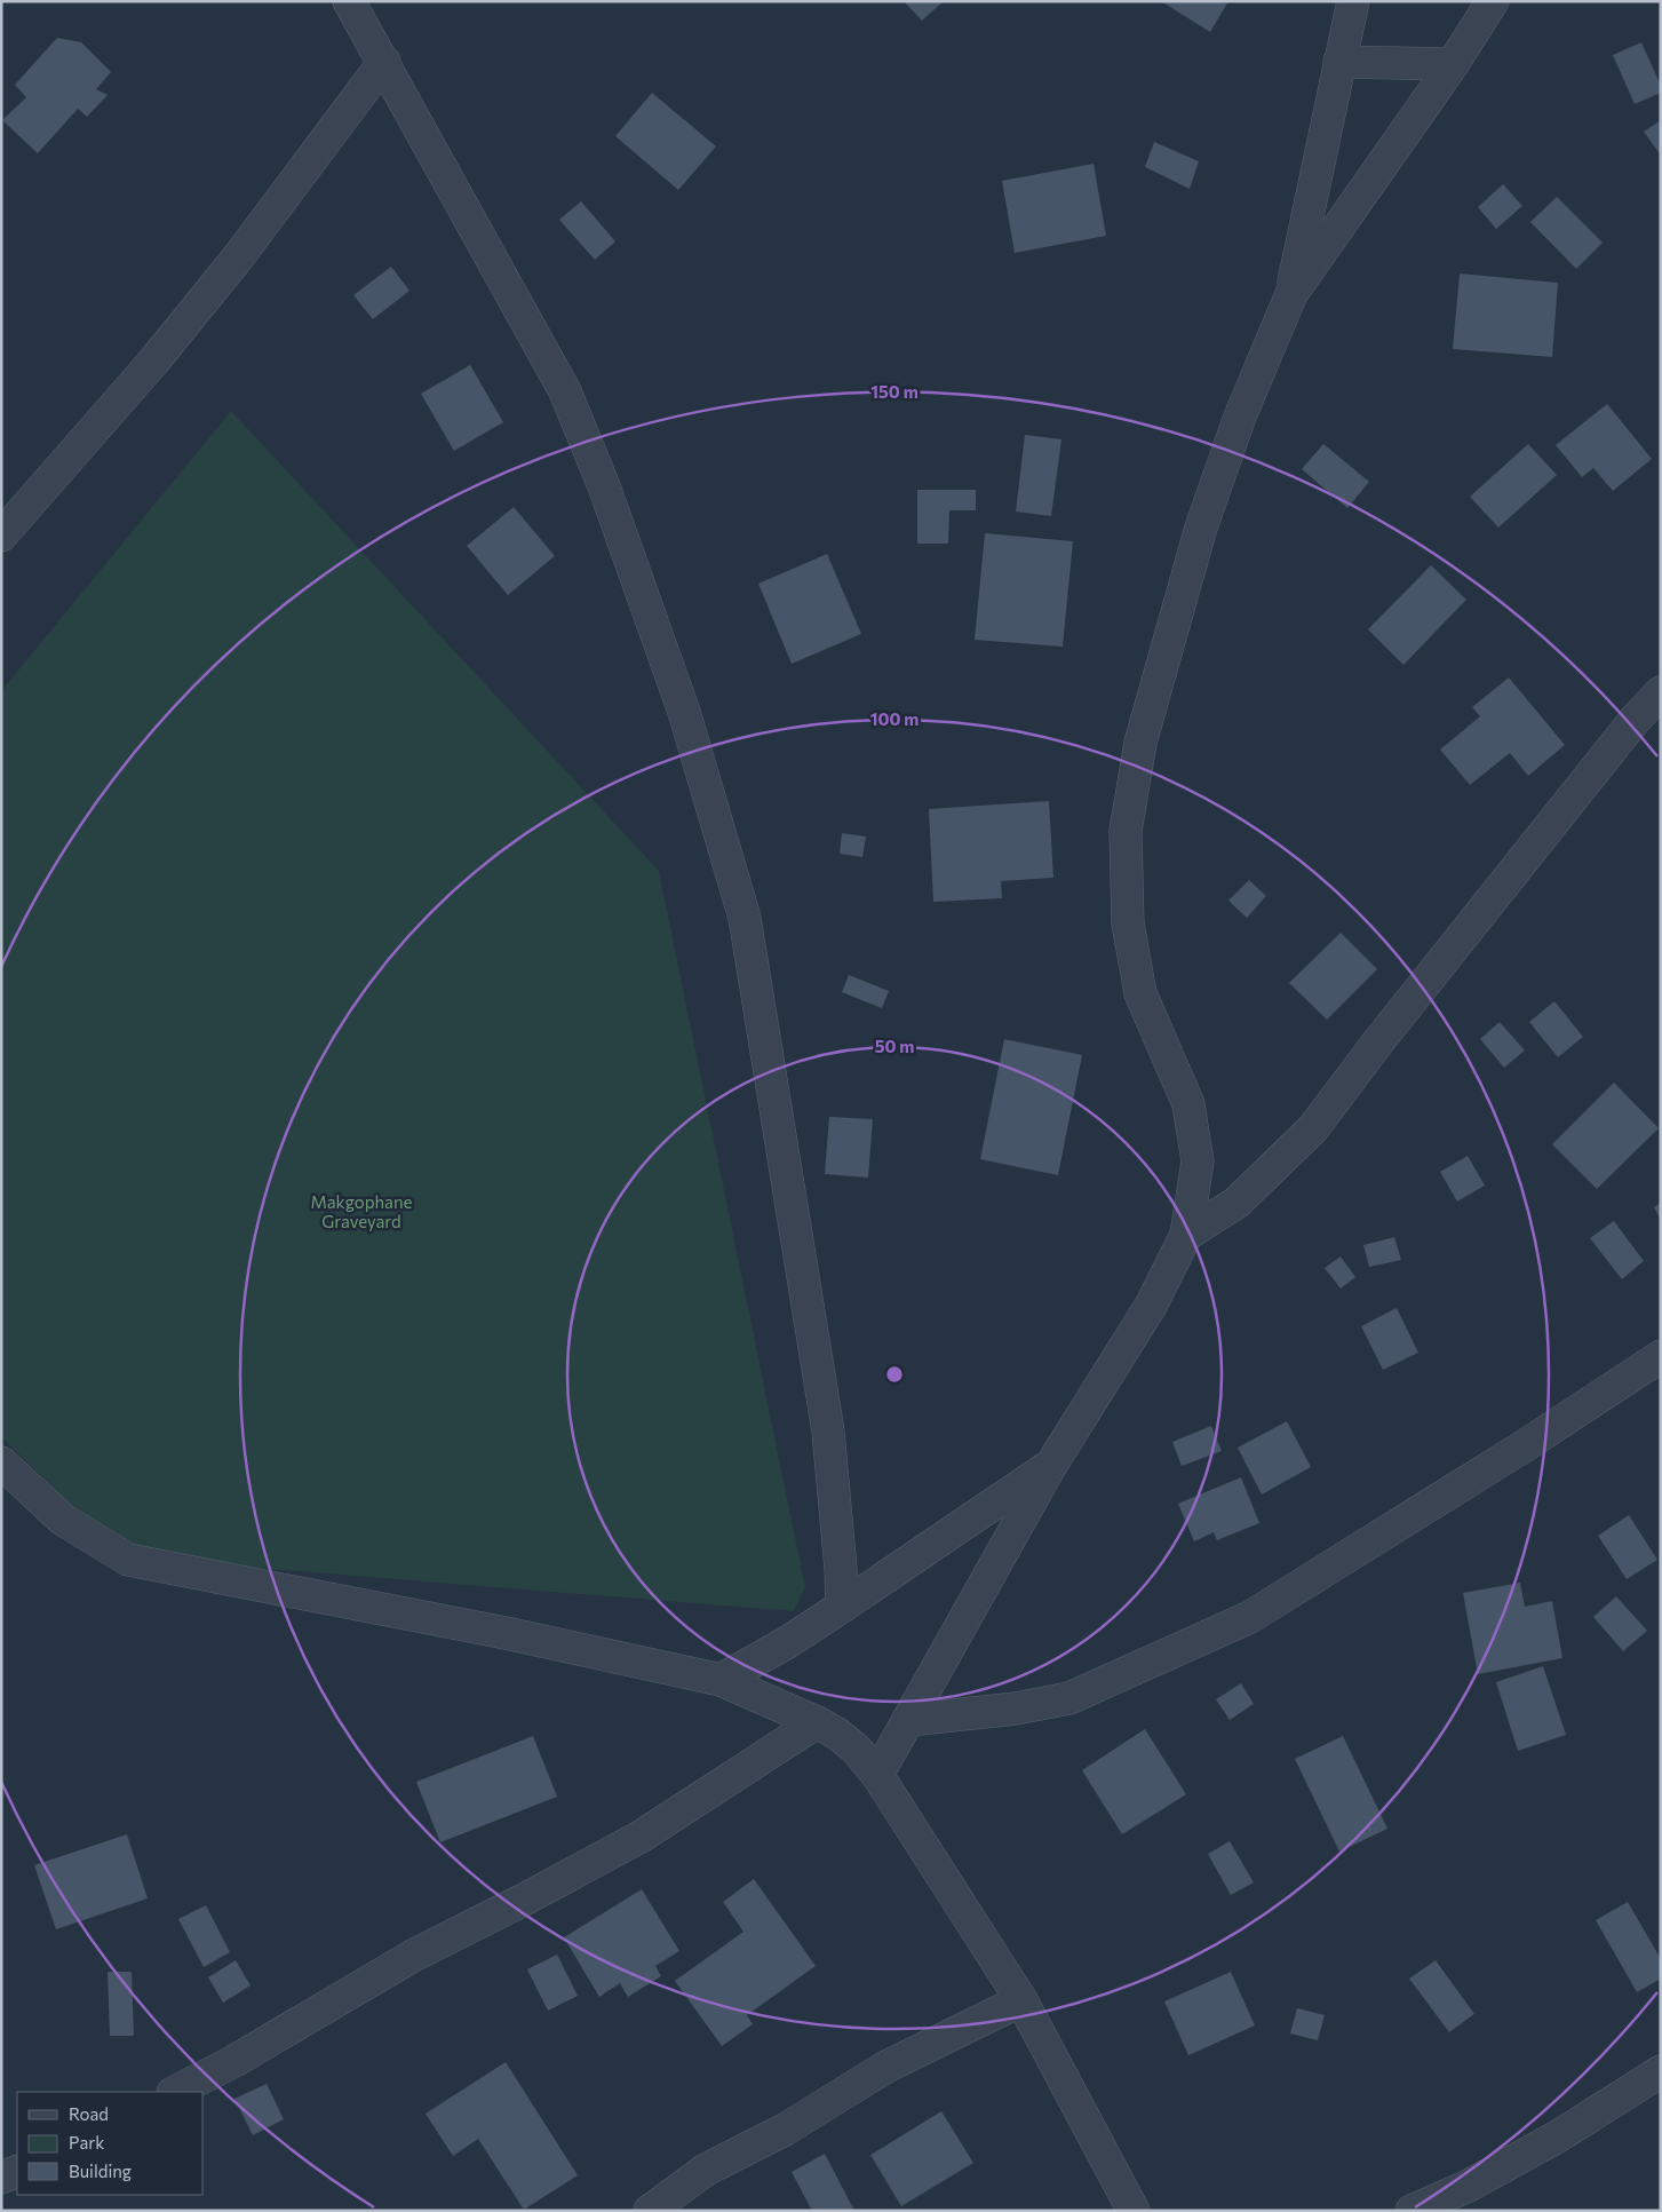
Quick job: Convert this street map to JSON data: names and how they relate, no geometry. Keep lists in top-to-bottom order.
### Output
{
  "parks": ["Makgophane Graveyard"],
  "legend": ["Road", "Park", "Building"],
  "rings": ["150 m", "100 m", "50 m"]
}
